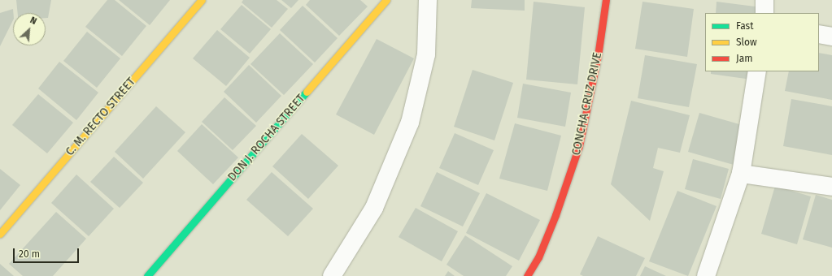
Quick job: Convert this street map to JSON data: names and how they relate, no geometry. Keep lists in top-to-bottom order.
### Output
{
  "streets": {
    "street": ["CONCHA CRUZ DRIVE", "C. M. RECTO STREET", "DON J. ROCHA STREET"]
  },
  "legend": ["Fast", "Slow", "Jam"],
  "scale_bar": "20 m",
  "north": "top right"
}
